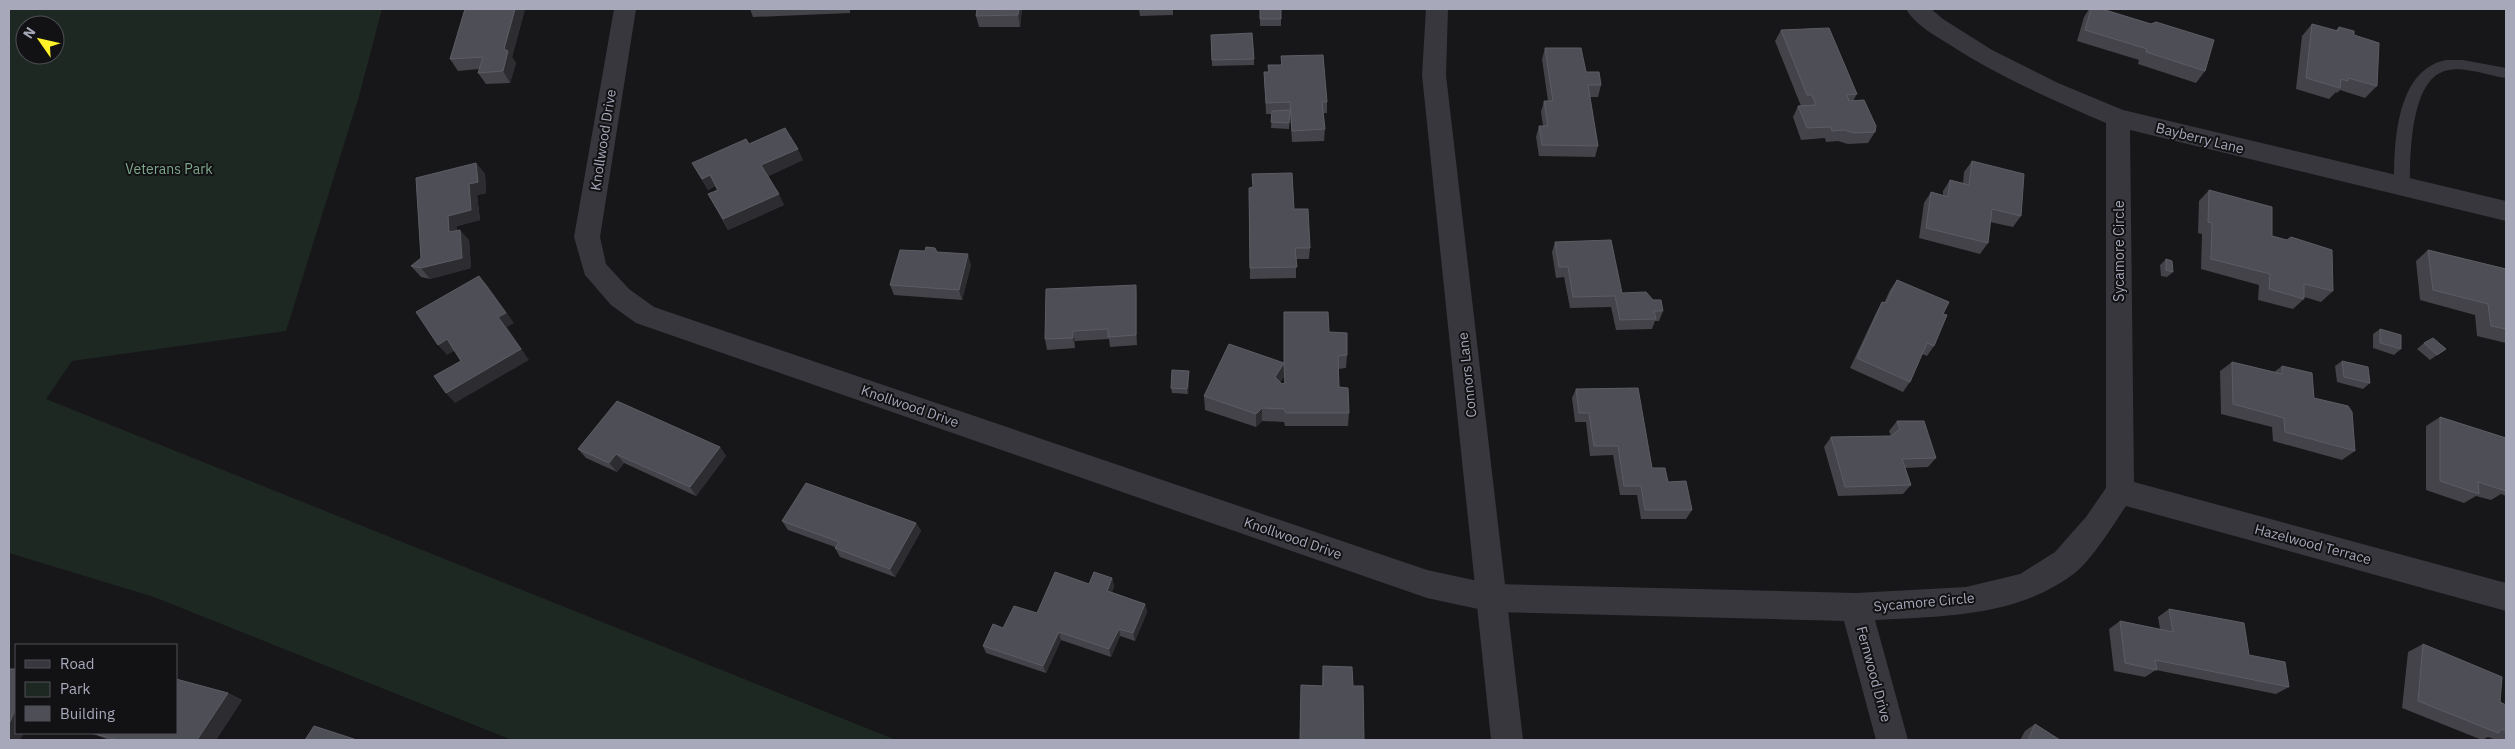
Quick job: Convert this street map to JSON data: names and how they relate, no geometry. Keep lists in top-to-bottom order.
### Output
{
  "streets": {
    "street": [
      "Bayberry Lane",
      "Knollwood Drive",
      "Sycamore Circle",
      "Connors Lane",
      "Hazelwood Terrace",
      "Fernwood Drive"
    ]
  },
  "crossings": [
    ["Bayberry Lane", "Sycamore Circle"],
    ["Knollwood Drive", "Sycamore Circle"],
    ["Knollwood Drive", "Connors Lane"],
    ["Sycamore Circle", "Connors Lane"],
    ["Sycamore Circle", "Hazelwood Terrace"],
    ["Sycamore Circle", "Fernwood Drive"]
  ],
  "parks": ["Veterans Park"],
  "legend": ["Road", "Park", "Building"],
  "north": "top left"
}
